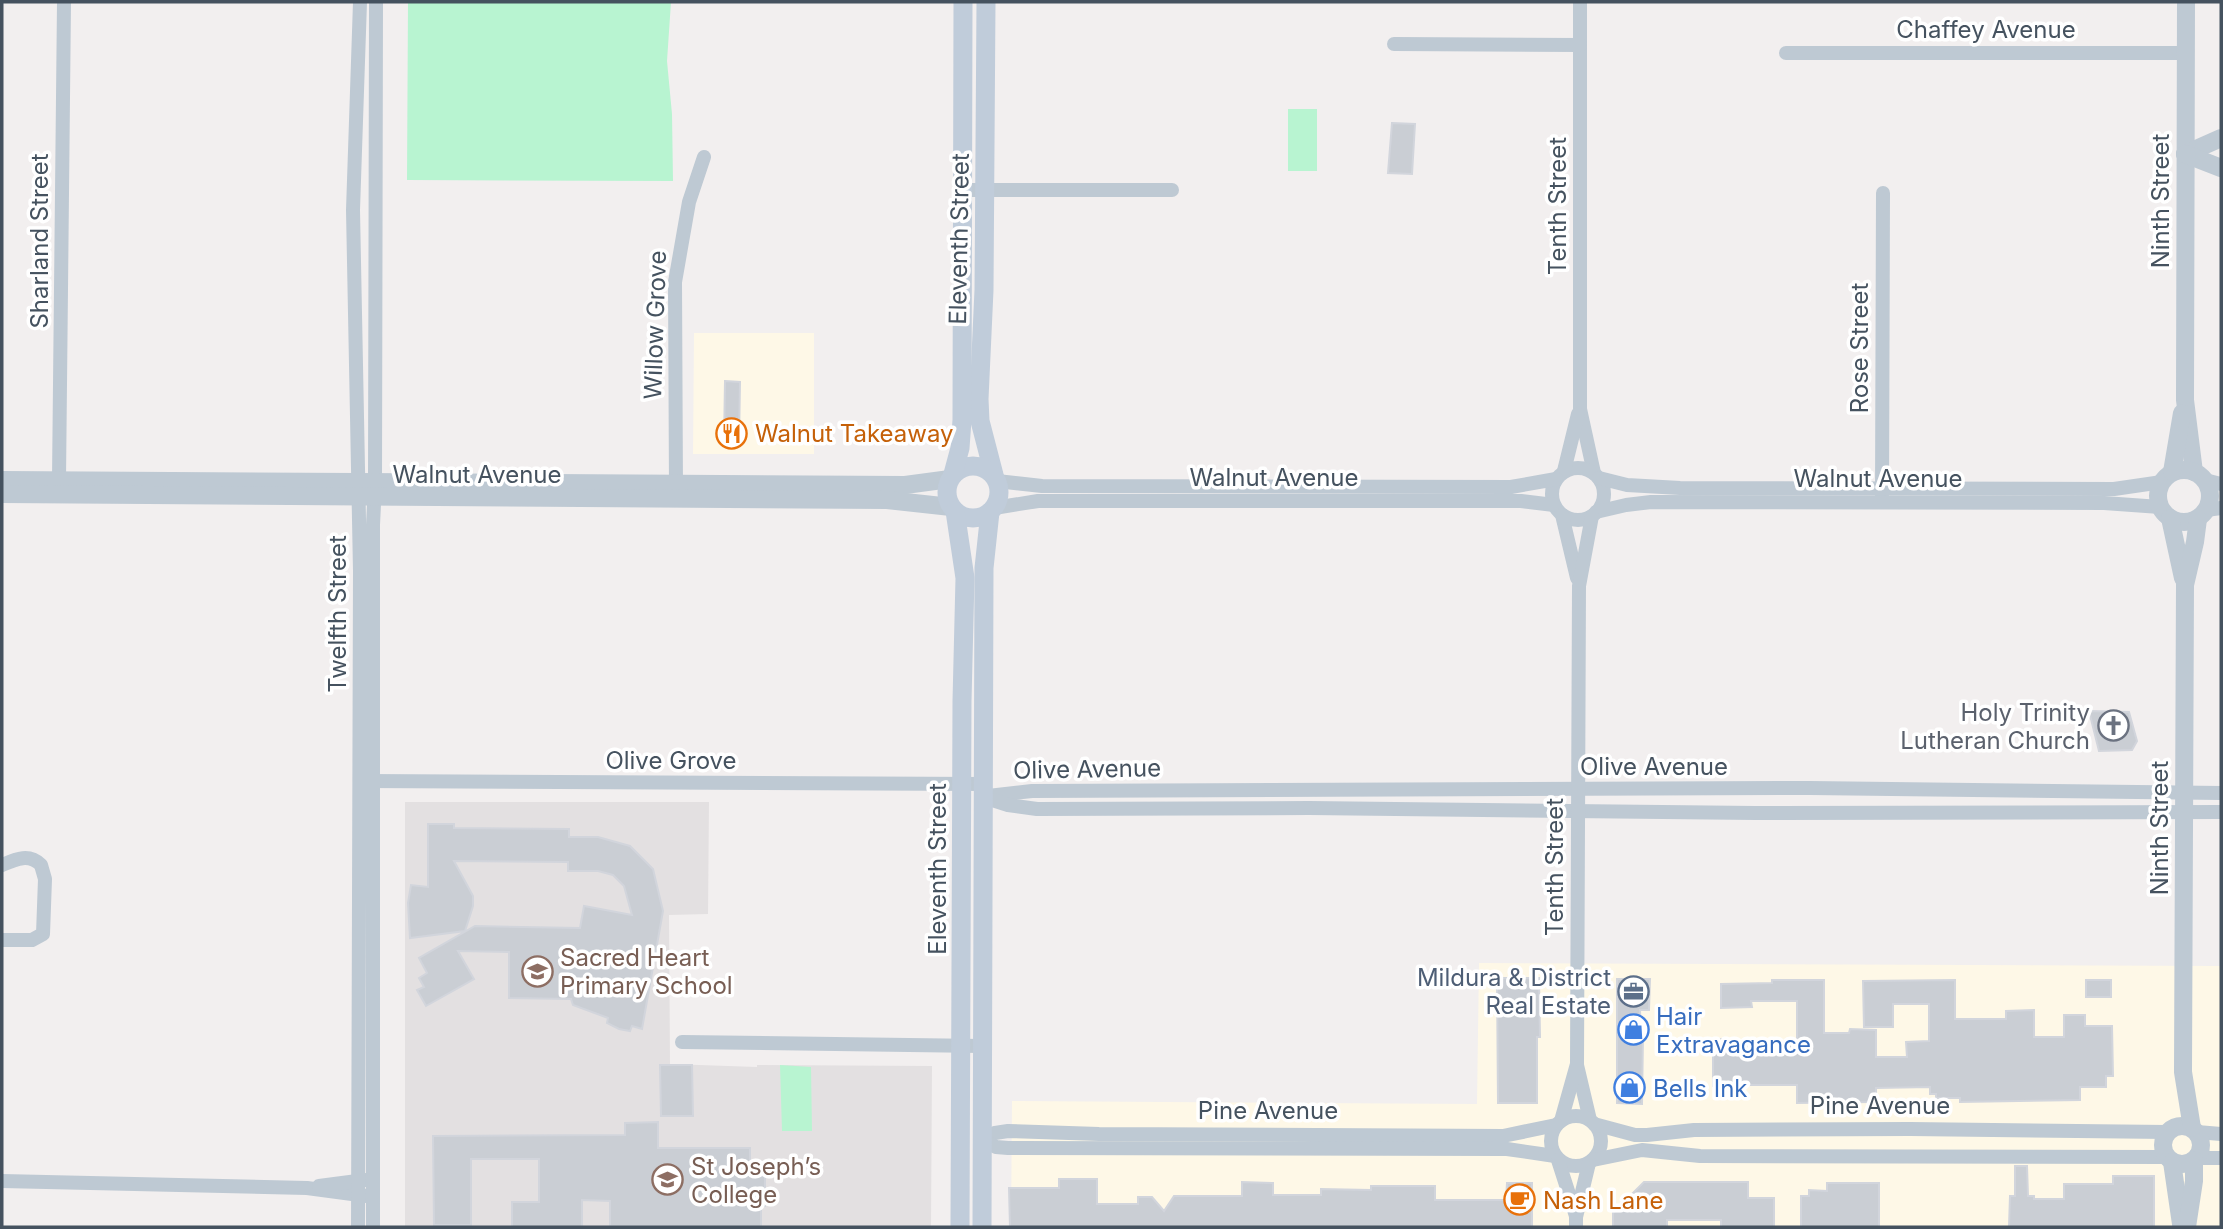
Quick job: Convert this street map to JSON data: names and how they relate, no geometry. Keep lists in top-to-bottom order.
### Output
{
  "streets": {
    "main road": ["Eleventh Street", "Pine Avenue"],
    "street": [
      "Chaffey Avenue",
      "Ninth Street",
      "Tenth Street",
      "Sharland Street",
      "Willow Grove",
      "Rose Street",
      "Walnut Avenue",
      "Twelfth Street",
      "Olive Grove",
      "Olive Avenue"
    ]
  },
  "crossings": [
    ["Chaffey Avenue", "Ninth Street"],
    ["Ninth Street", "Walnut Avenue"],
    ["Ninth Street", "Olive Avenue"],
    ["Ninth Street", "Pine Avenue"],
    ["Tenth Street", "Walnut Avenue"],
    ["Tenth Street", "Olive Avenue"],
    ["Tenth Street", "Pine Avenue"],
    ["Eleventh Street", "Walnut Avenue"],
    ["Eleventh Street", "Olive Grove"],
    ["Eleventh Street", "Olive Avenue"],
    ["Eleventh Street", "Pine Avenue"],
    ["Sharland Street", "Walnut Avenue"],
    ["Willow Grove", "Walnut Avenue"],
    ["Rose Street", "Walnut Avenue"],
    ["Walnut Avenue", "Twelfth Street"],
    ["Twelfth Street", "Olive Grove"],
    ["Olive Grove", "Olive Avenue"]
  ],
  "places": {
    "restaurant": ["Walnut Takeaway"],
    "church": ["Holy Trinity Lutheran Church"],
    "school or university": ["Sacred Heart Primary School", "St Joseph’s College"],
    "office": ["Mildura & District Real Estate"],
    "shop": ["Hair Extravagance", "Bells Ink"],
    "cafe": ["Nash Lane"]
  }
}
